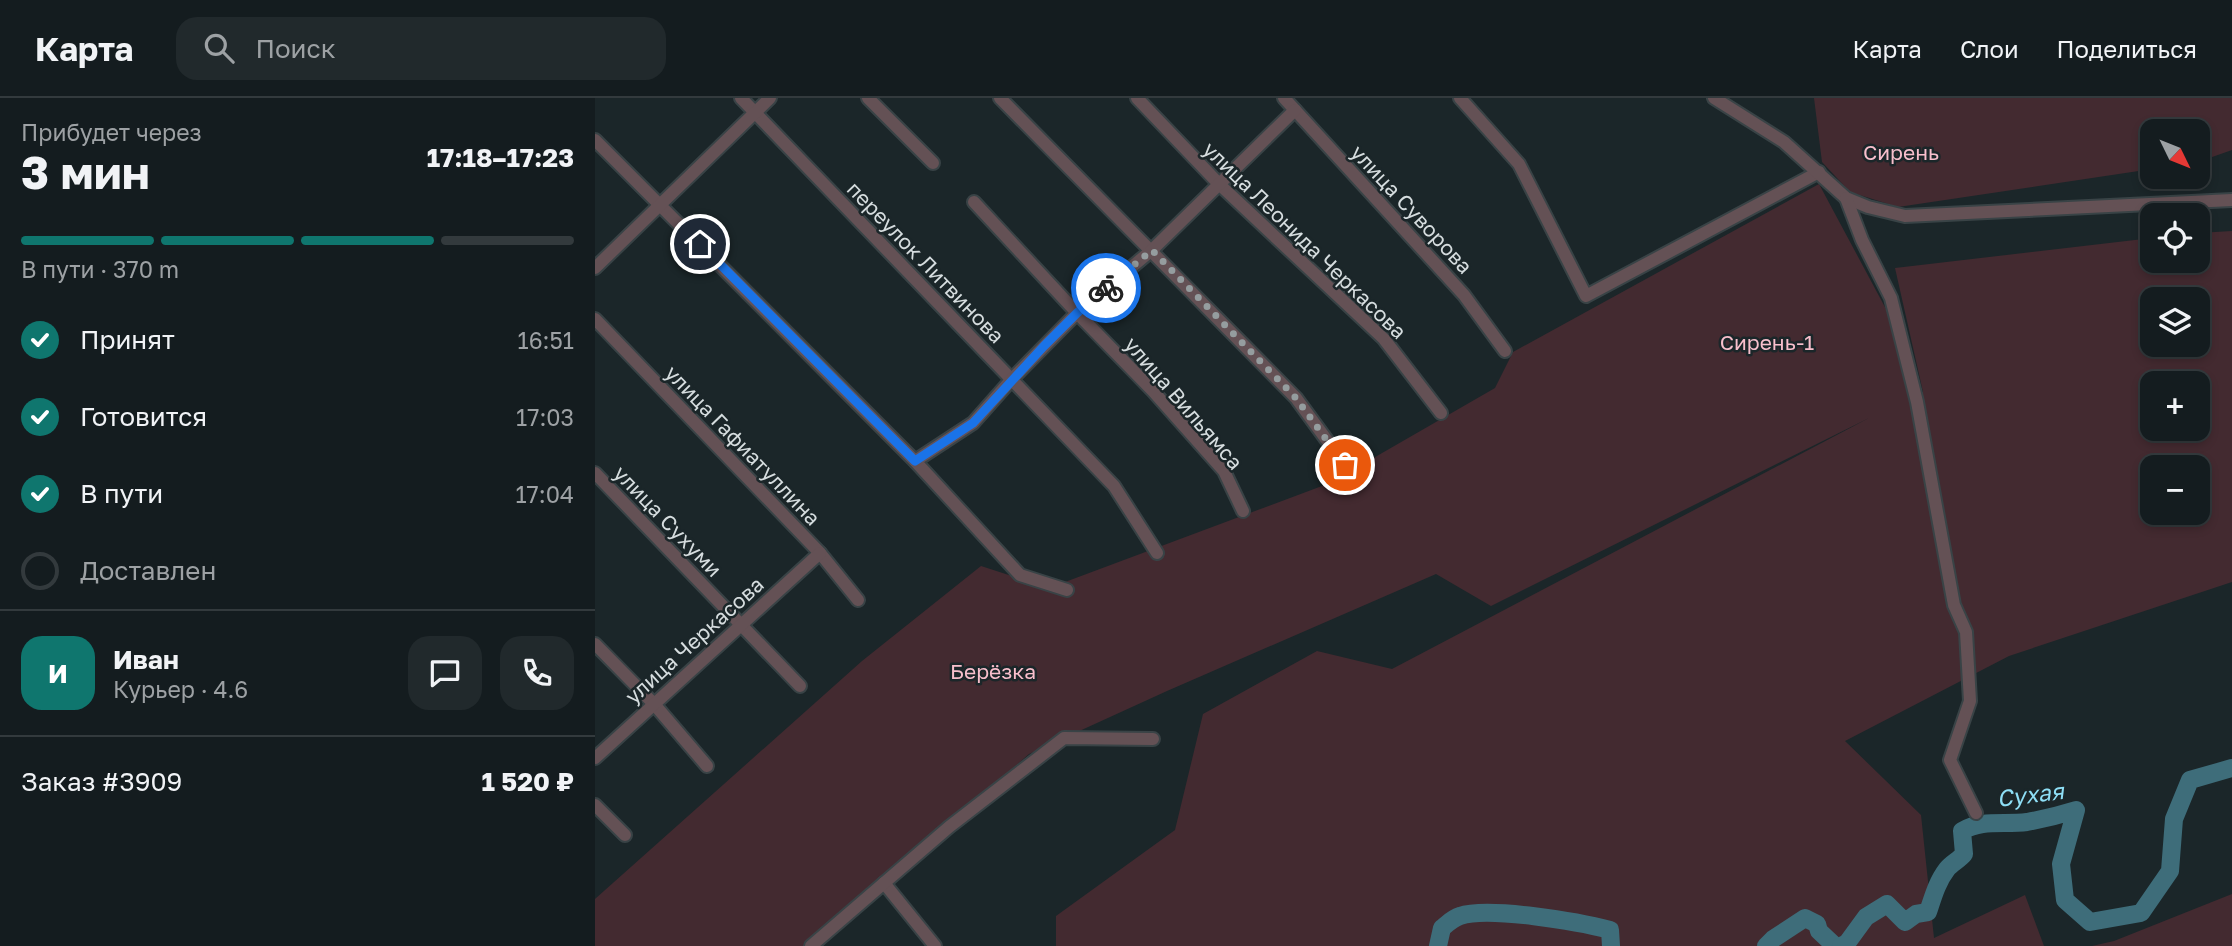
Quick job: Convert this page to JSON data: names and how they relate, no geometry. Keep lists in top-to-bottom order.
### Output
{
  "streets": {
    "street": [
      "улица Суворова",
      "улица Леонида Черкасова",
      "переулок Литвинова",
      "улица Вильямса",
      "улица Гафиатуллина",
      "улица Сухуми",
      "улица Черкасова"
    ]
  },
  "crossings": [
    ["улица Гафиатуллина", "улица Черкасова"],
    ["улица Сухуми", "улица Черкасова"]
  ],
  "water": ["Сухая"],
  "parks": ["Сирень", "Сирень-1", "Берёзка"],
  "north": "bottom right",
  "page": {
    "header": "Карта",
    "search": "Поиск",
    "nav": ["Карта", "Слои", "Поделиться"],
    "heading": ["3 мин", "Прибудет через", "17:18–17:23"],
    "panel": [
      "Иван",
      "Курьер · 4.6",
      "Заказ #3909",
      "1 520 ₽"
    ],
    "map_buttons": ["+", "−"],
    "bar": "В пути · 370 m",
    "list": [
      ["Принят", "16:51"],
      ["Готовится", "17:03"],
      ["В пути", "17:04"],
      "Доставлен"
    ],
    "round": "И"
  }
}
